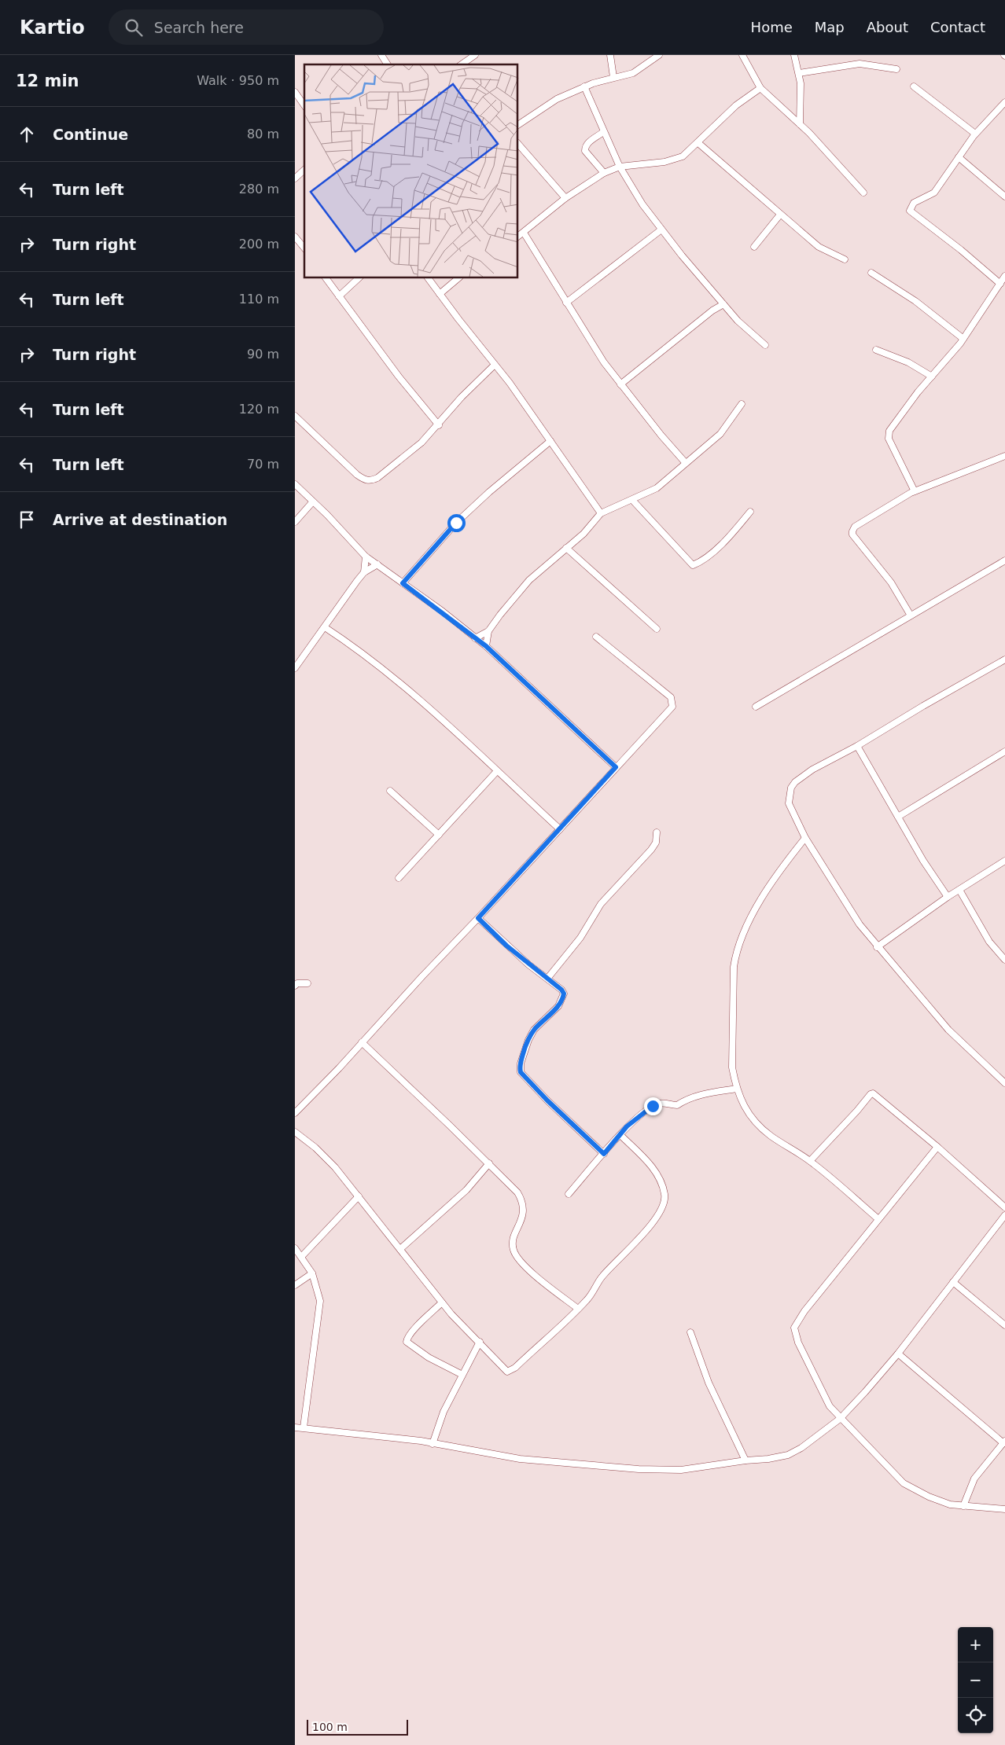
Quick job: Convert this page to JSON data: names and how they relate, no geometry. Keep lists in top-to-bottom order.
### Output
{
  "scale_bar": "100 m",
  "page": {
    "header": "Kartio",
    "search": "Search here",
    "nav": [
      "Home",
      "Map",
      "About",
      "Contact"
    ],
    "heading": ["12 min", "Walk · 950 m"],
    "list": [
      ["Continue", "80 m"],
      ["Turn left", "280 m"],
      ["Turn right", "200 m"],
      ["Turn left", "110 m"],
      ["Turn right", "90 m"],
      ["Turn left", "120 m"],
      ["Turn left", "70 m"],
      "Arrive at destination"
    ],
    "map_buttons": ["+", "−"],
    "scale": "100 m"
  }
}
